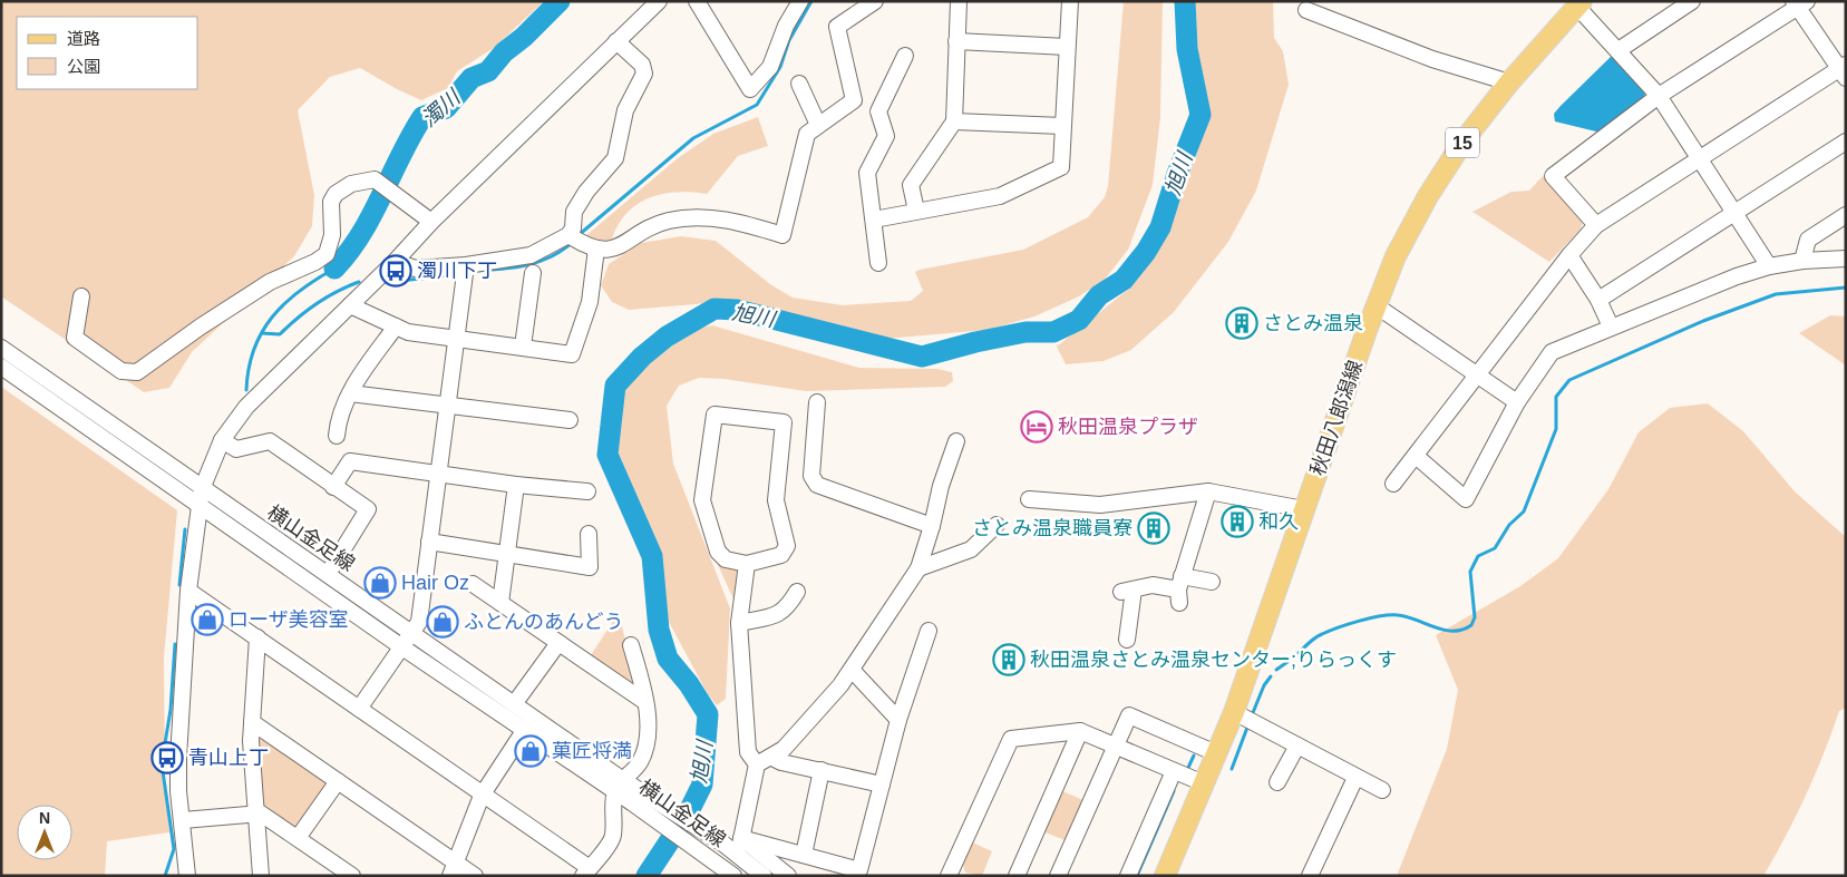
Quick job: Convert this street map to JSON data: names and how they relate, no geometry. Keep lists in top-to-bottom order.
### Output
{
  "streets": {
    "main road": ["15", "秋田八郎潟線"],
    "street": ["横山金足線"]
  },
  "water": ["濁川", "旭川"],
  "places": {
    "bus stop": ["濁川下丁", "青山上丁"],
    "building": [
      "さとみ温泉",
      "和久",
      "さとみ温泉職員寮",
      "秋田温泉さとみ温泉センター;りらっくす"
    ],
    "hotel": ["秋田温泉プラザ"],
    "shop": [
      "Hair Oz",
      "ローザ美容室",
      "ふとんのあんどう",
      "菓匠将満"
    ]
  },
  "legend": ["道路", "公園"],
  "north": "top"
}
